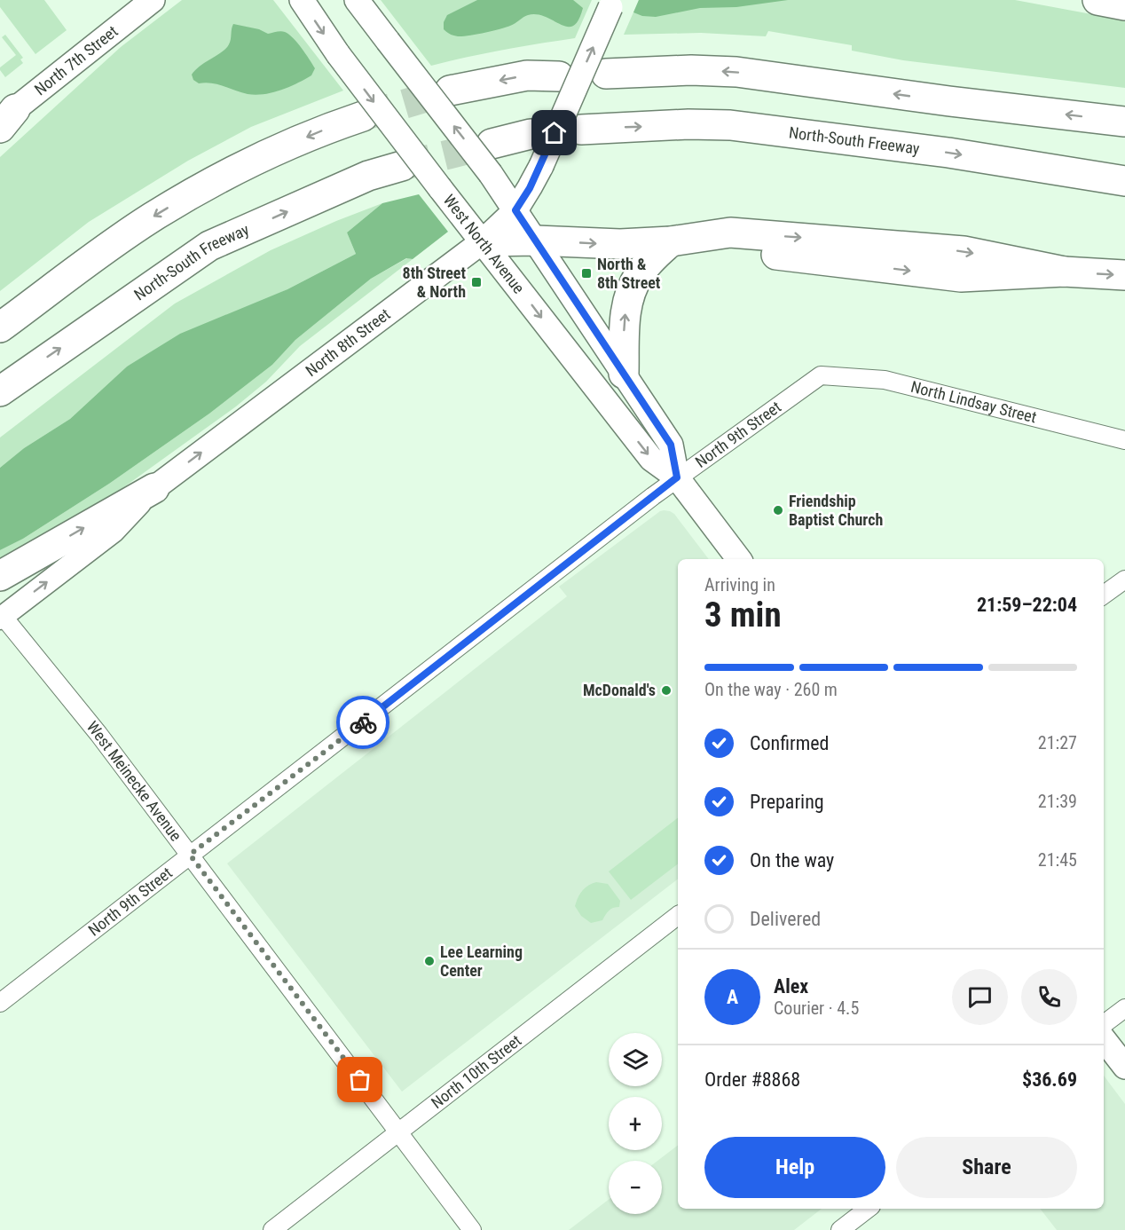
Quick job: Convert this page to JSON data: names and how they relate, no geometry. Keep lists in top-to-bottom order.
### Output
{
  "streets": {
    "highway": ["North-South Freeway"],
    "main road": ["North 7th Street", "West North Avenue", "North 8th Street"],
    "street": [
      "North Lindsay Street",
      "North 9th Street",
      "West Meinecke Avenue",
      "North 10th Street"
    ]
  },
  "crossings": [
    ["West North Avenue", "North 8th Street"],
    ["West North Avenue", "North 9th Street"],
    ["North 8th Street", "West Meinecke Avenue"],
    ["North Lindsay Street", "North 9th Street"],
    ["North 9th Street", "West Meinecke Avenue"],
    ["West Meinecke Avenue", "North 10th Street"]
  ],
  "one_way": ["North 8th Street"],
  "places": {
    "transit": ["North & 8th Street", "8th Street & North"],
    "other": ["Friendship Baptist Church", "McDonald's", "Lee Learning Center"]
  },
  "page": {
    "heading": ["3 min", "Arriving in", "21:59–22:04"],
    "panel": [
      "Alex",
      "Courier · 4.5",
      "Order #8868",
      "$36.69"
    ],
    "bar": "On the way · 260 m",
    "list": [
      ["Confirmed", "21:27"],
      ["Preparing", "21:39"],
      ["On the way", "21:45"],
      "Delivered"
    ],
    "round": "A",
    "map_buttons": ["+", "−"],
    "buttons": ["Help", "Share"]
  }
}
